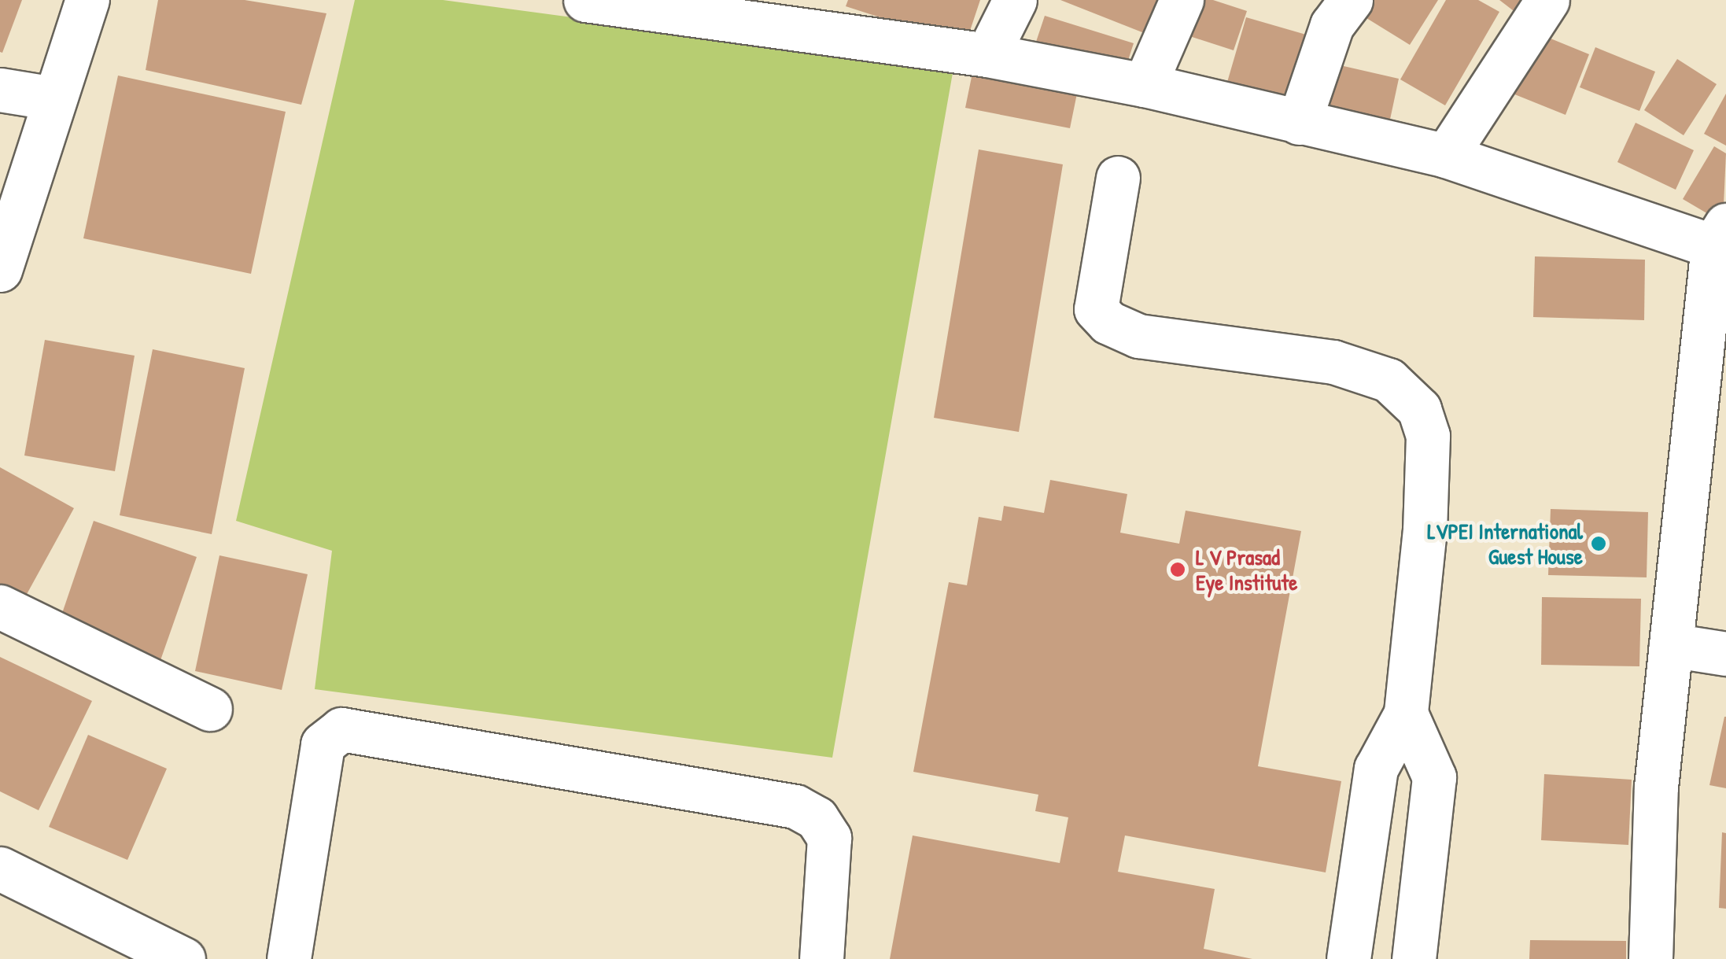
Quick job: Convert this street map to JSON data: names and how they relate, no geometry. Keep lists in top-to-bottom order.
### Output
{
  "places": ["LVPEI International Guest House", "L V Prasad Eye Institute"]
}
